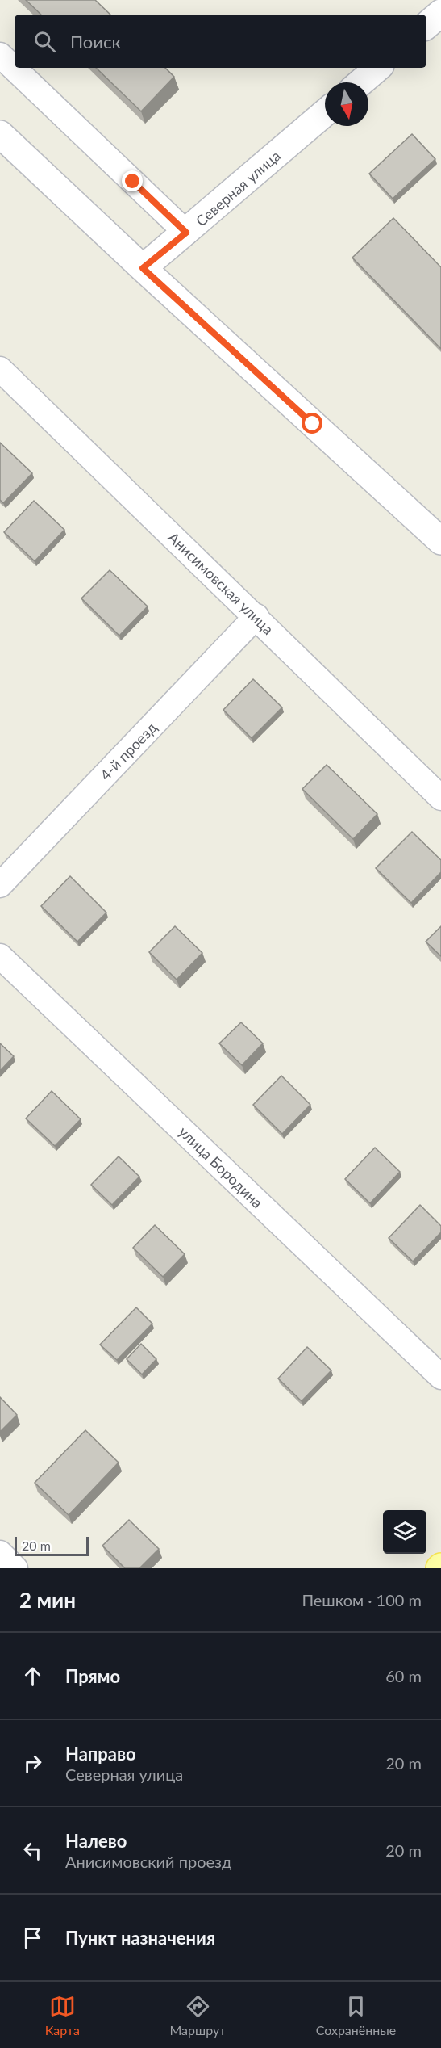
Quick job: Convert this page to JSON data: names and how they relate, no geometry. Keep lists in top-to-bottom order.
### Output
{
  "streets": {
    "street": [
      "Северная улица",
      "Анисимовская улица",
      "4-й проезд",
      "улица Бородина"
    ]
  },
  "crossings": [
    ["Анисимовская улица", "4-й проезд"]
  ],
  "scale_bar": "20 m",
  "north": "bottom",
  "page": {
    "search": "Поиск",
    "scale": "20 m",
    "heading": ["2 мин", "Пешком · 100 m"],
    "list": [
      ["Прямо", "60 m"],
      ["Направо", "Северная улица", "20 m"],
      ["Налево", "Анисимовский проезд", "20 m"],
      "Пункт назначения"
    ],
    "nav": ["Карта", "Маршрут", "Сохранённые"]
  }
}
